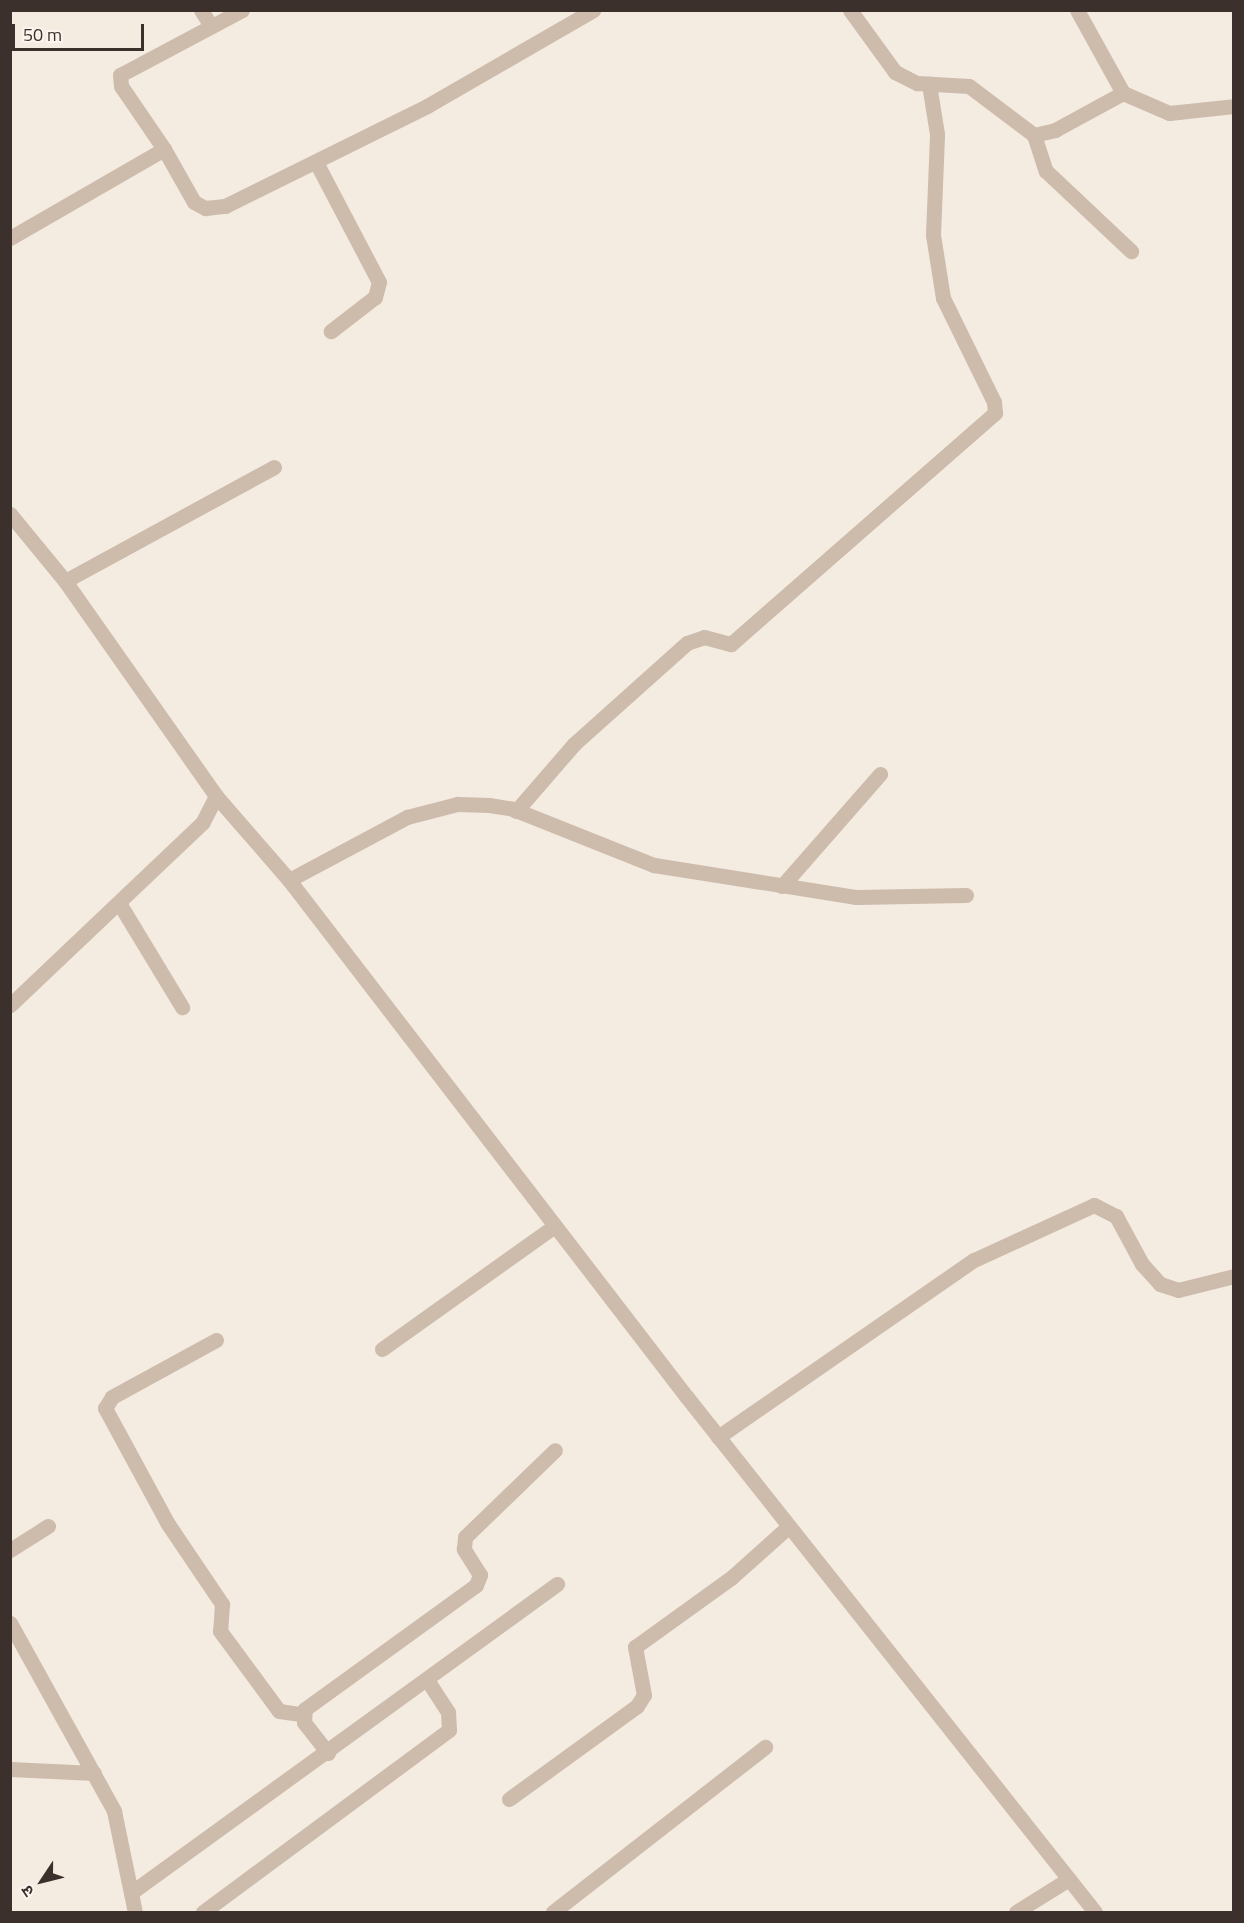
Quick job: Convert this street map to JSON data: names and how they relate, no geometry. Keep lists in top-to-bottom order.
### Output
{
  "scale_bar": "50 m",
  "north": "bottom left"
}
